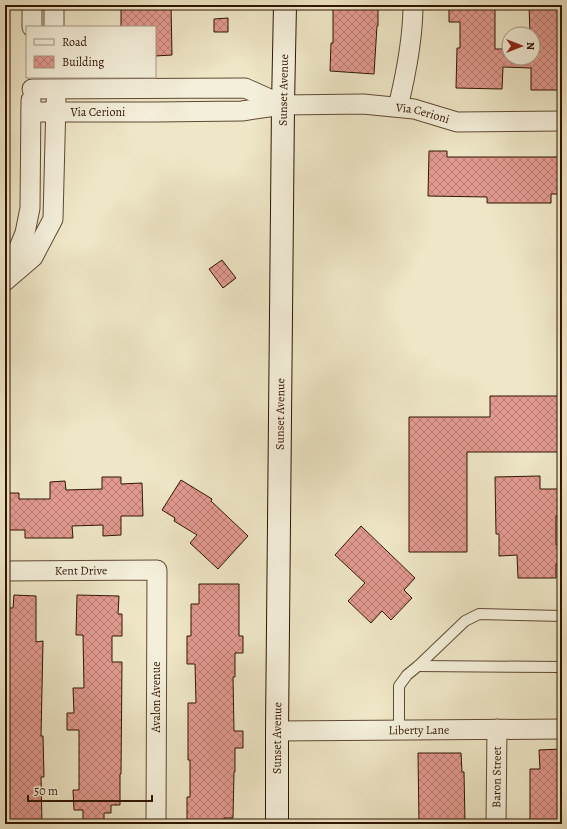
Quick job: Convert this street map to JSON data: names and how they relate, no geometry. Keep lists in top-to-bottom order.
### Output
{
  "streets": {
    "main road": ["Sunset Avenue"],
    "street": [
      "Via Cerioni",
      "Kent Drive",
      "Avalon Avenue",
      "Liberty Lane",
      "Baron Street"
    ]
  },
  "crossings": [
    ["Sunset Avenue", "Via Cerioni"],
    ["Sunset Avenue", "Liberty Lane"],
    ["Kent Drive", "Avalon Avenue"],
    ["Liberty Lane", "Baron Street"]
  ],
  "legend": ["Road", "Building"],
  "scale_bar": "50 m",
  "north": "right"
}
